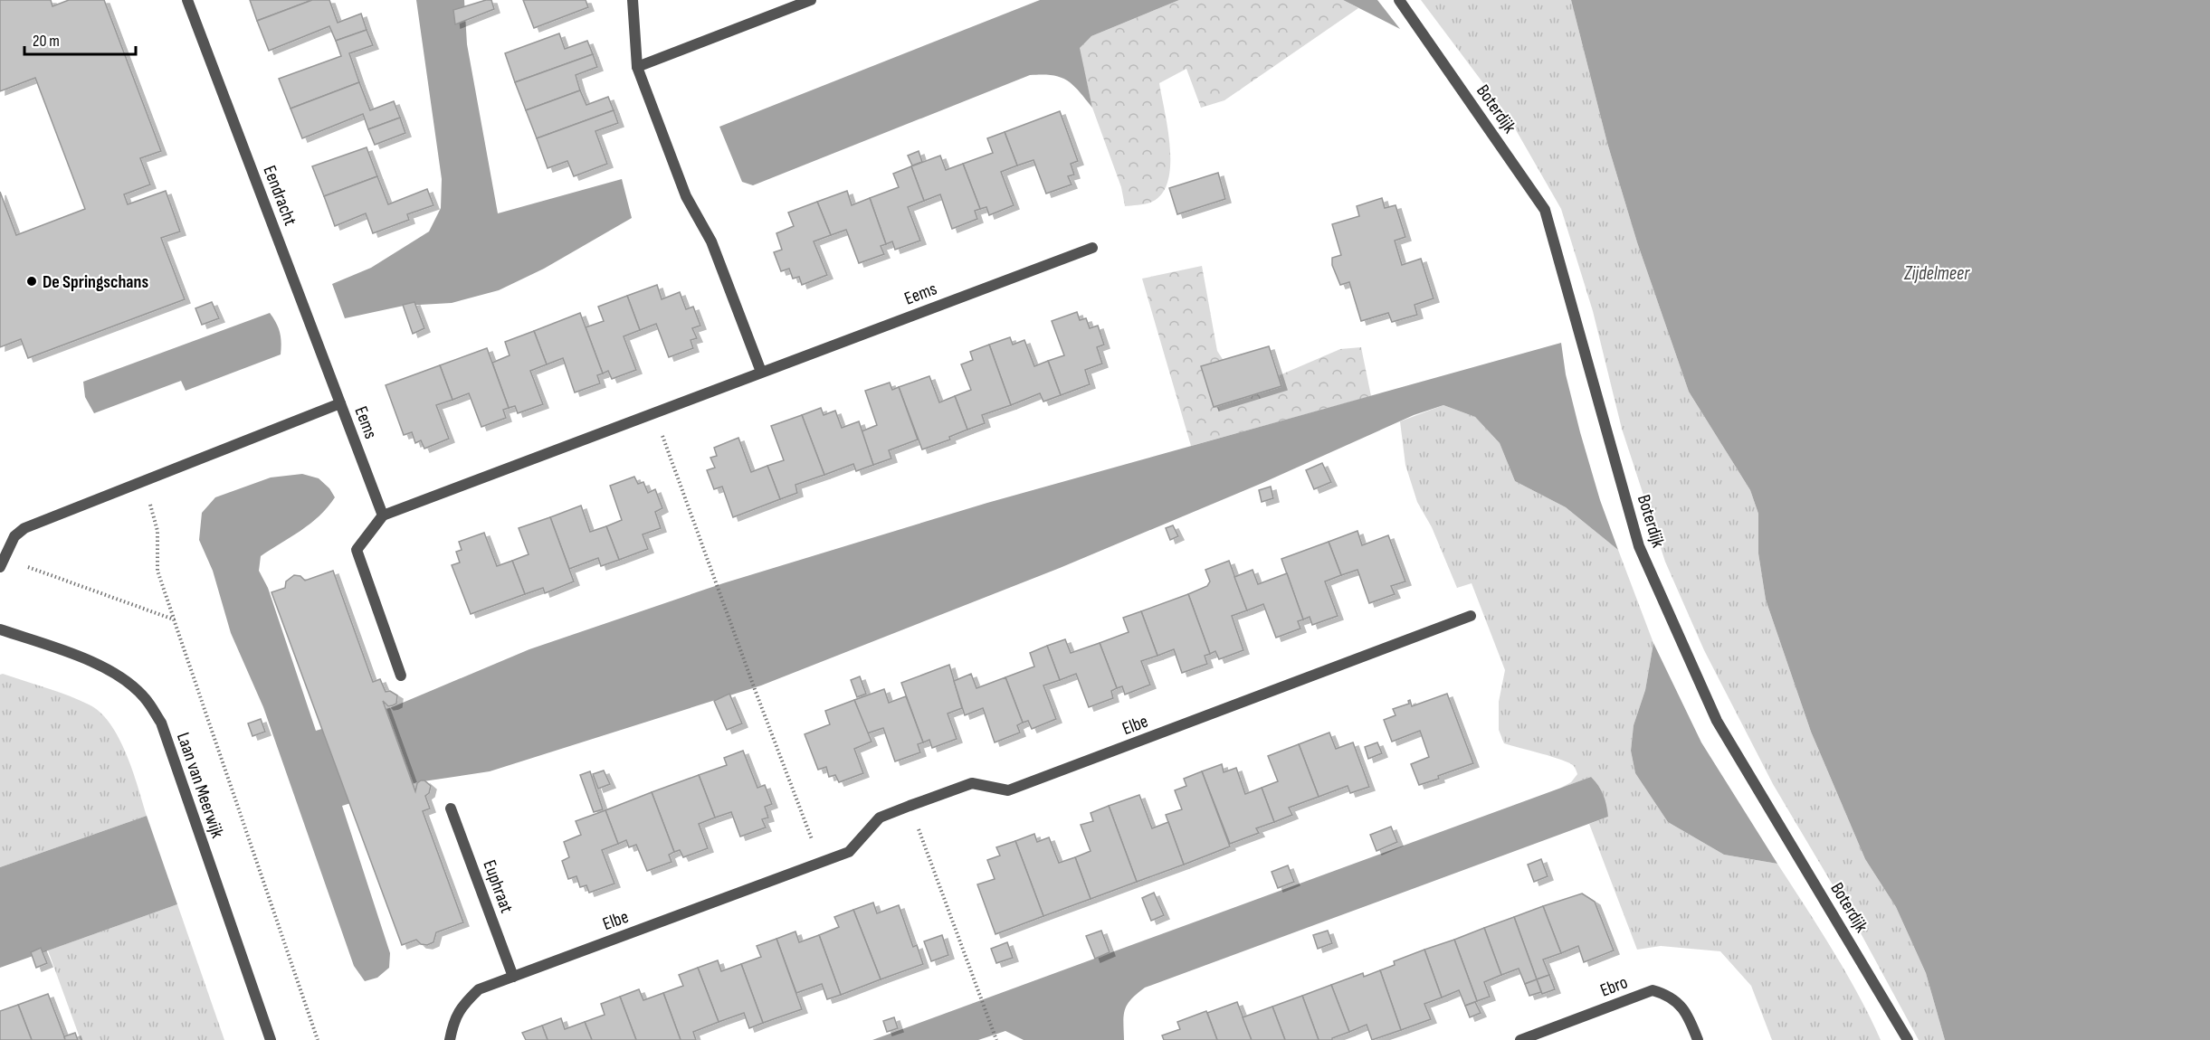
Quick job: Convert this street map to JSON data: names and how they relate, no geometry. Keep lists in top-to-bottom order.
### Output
{
  "streets": {
    "street": [
      "Boterdijk",
      "Eendracht",
      "Eems",
      "Elbe",
      "Laan van Meerwijk",
      "Euphraat",
      "Ebro"
    ]
  },
  "crossings": [
    ["Eendracht", "Eems"],
    ["Elbe", "Euphraat"]
  ],
  "water": ["Zijdelmeer"],
  "places": ["De Springschans"],
  "scale_bar": "20 m"
}
